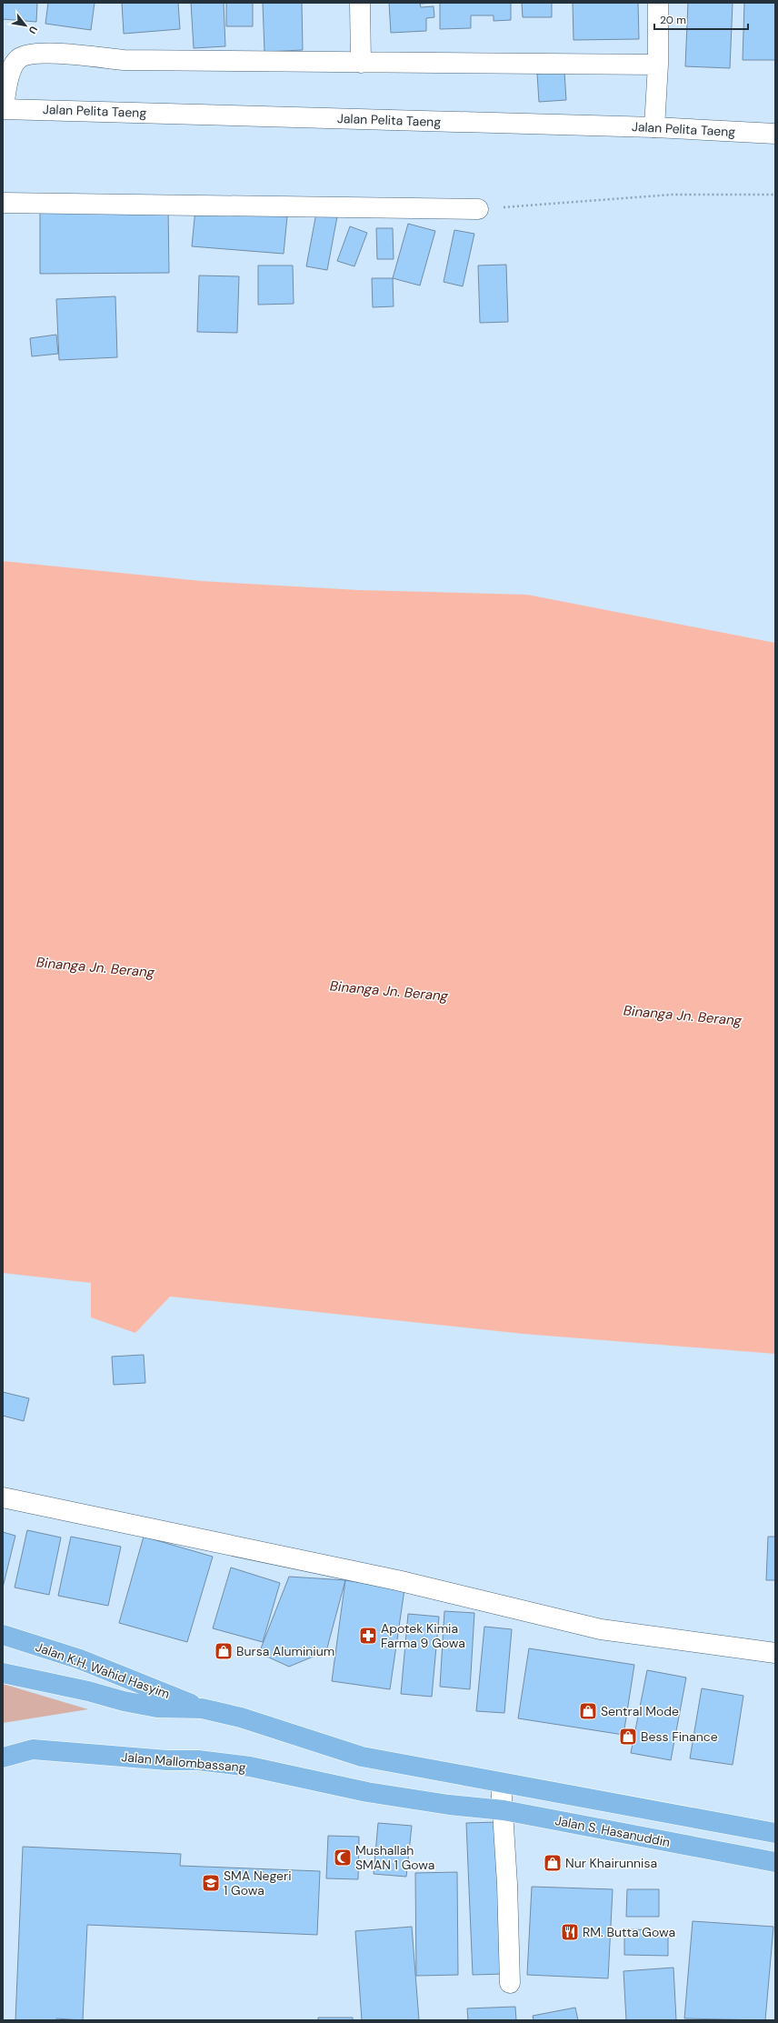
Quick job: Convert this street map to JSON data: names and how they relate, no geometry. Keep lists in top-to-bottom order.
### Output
{
  "streets": {
    "highway": ["Jalan K.H. Wahid Hasyim", "Jalan Mallombassang", "Jalan S. Hasanuddin"],
    "street": ["Jalan Pelita Taeng"]
  },
  "crossings": [
    ["Jalan Mallombassang", "Jalan S. Hasanuddin"]
  ],
  "water": ["Binanga Jn. Berang"],
  "places": {
    "pharmacy": ["Apotek Kimia Farma 9 Gowa"],
    "shop": [
      "Bursa Aluminium",
      "Sentral Mode",
      "Bess Finance",
      "Nur Khairunnisa"
    ],
    "mosque": ["Mushallah SMAN 1 Gowa"],
    "school or university": ["SMA Negeri 1 Gowa"],
    "restaurant": ["RM. Butta Gowa"]
  },
  "scale_bar": "20 m",
  "north": "bottom right"
}
